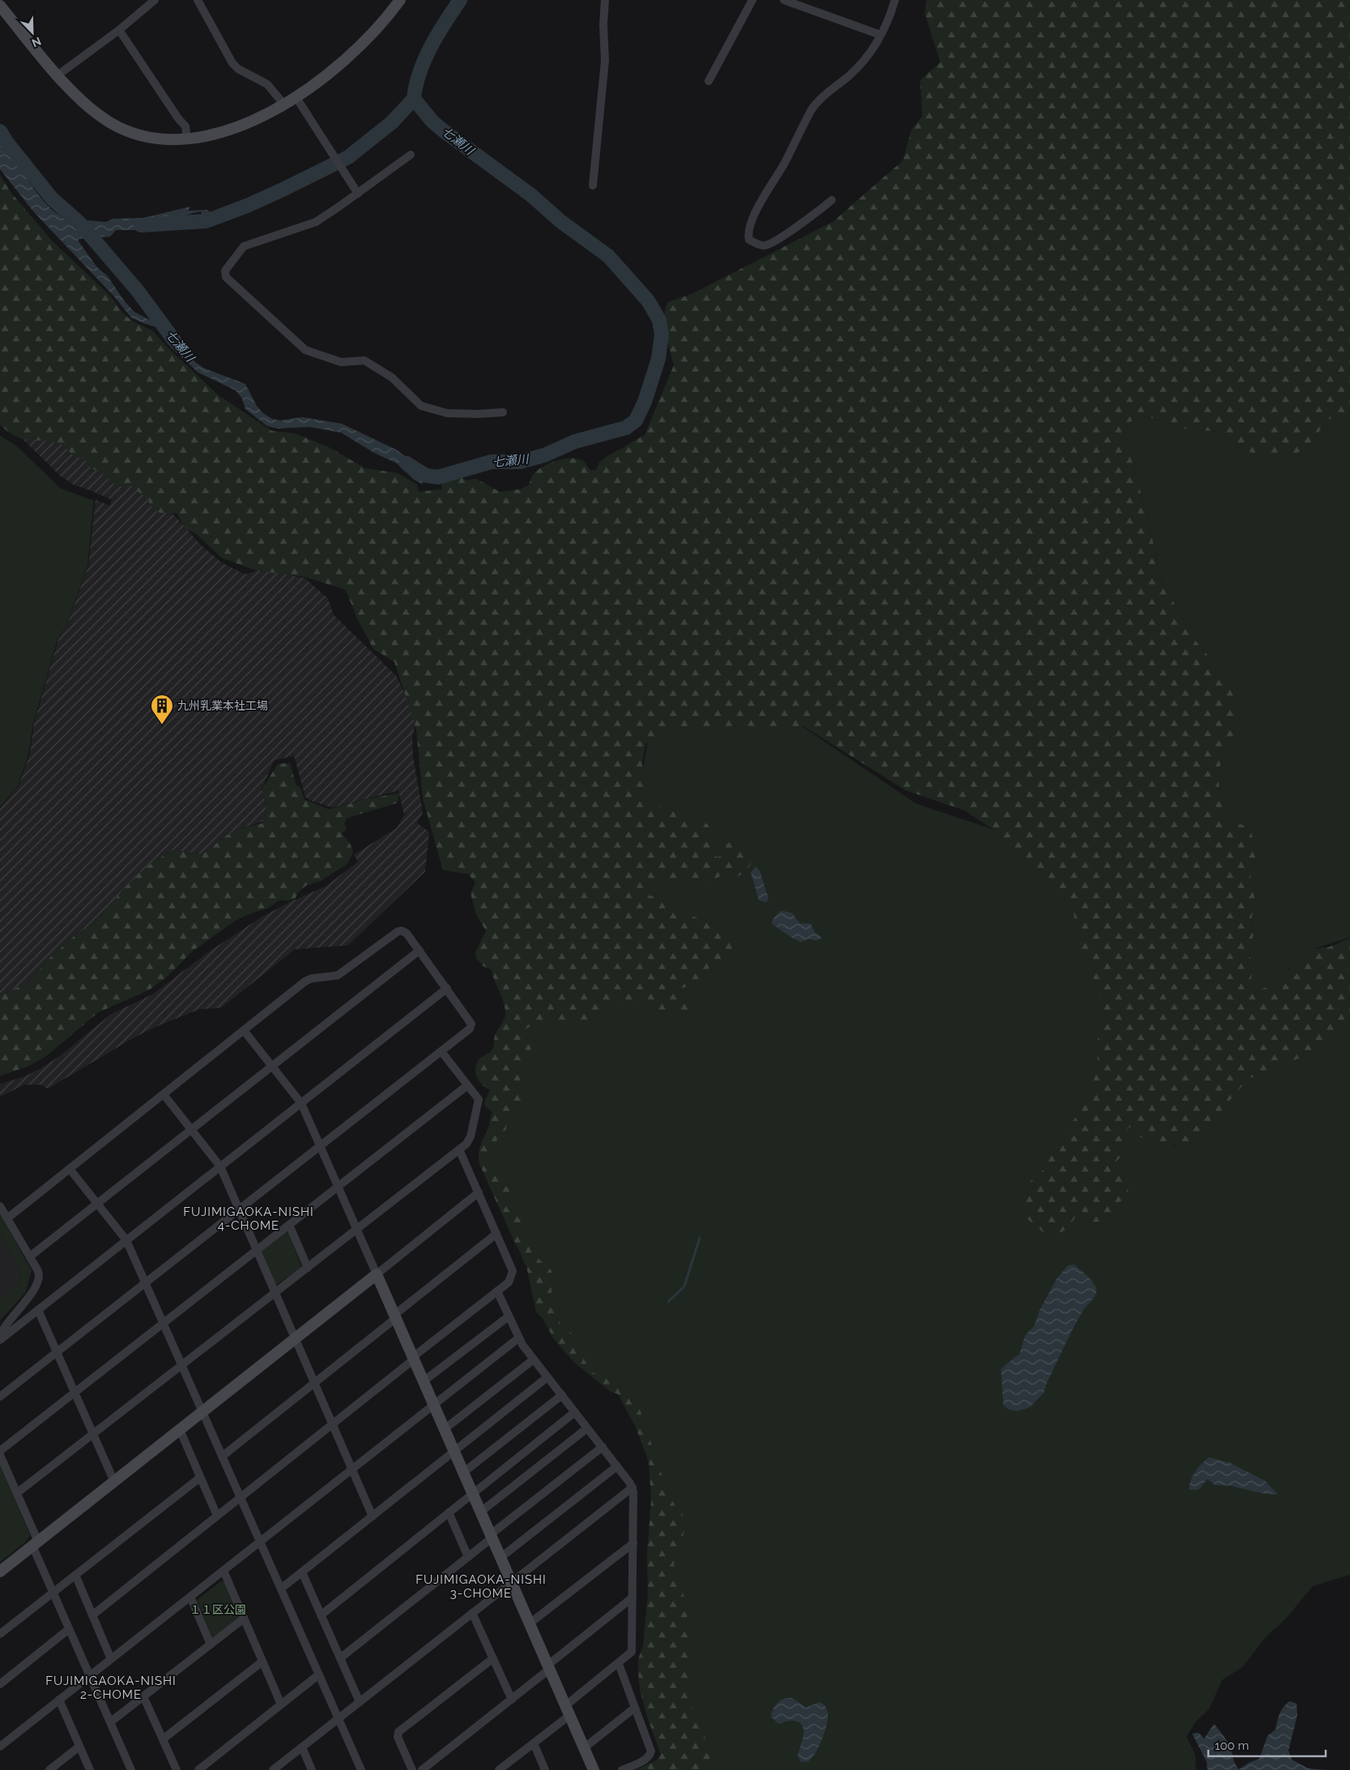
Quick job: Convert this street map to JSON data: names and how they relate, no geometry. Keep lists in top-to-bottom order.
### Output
{
  "districts": ["FUJIMIGAOKA-NISHI 4-CHOME", "FUJIMIGAOKA-NISHI 3-CHOME", "FUJIMIGAOKA-NISHI 2-CHOME"],
  "water": ["七瀬川"],
  "parks": ["１１区公園"],
  "places": {
    "building": ["九州乳業本社工場"]
  },
  "scale_bar": "100 m",
  "north": "bottom right"
}
